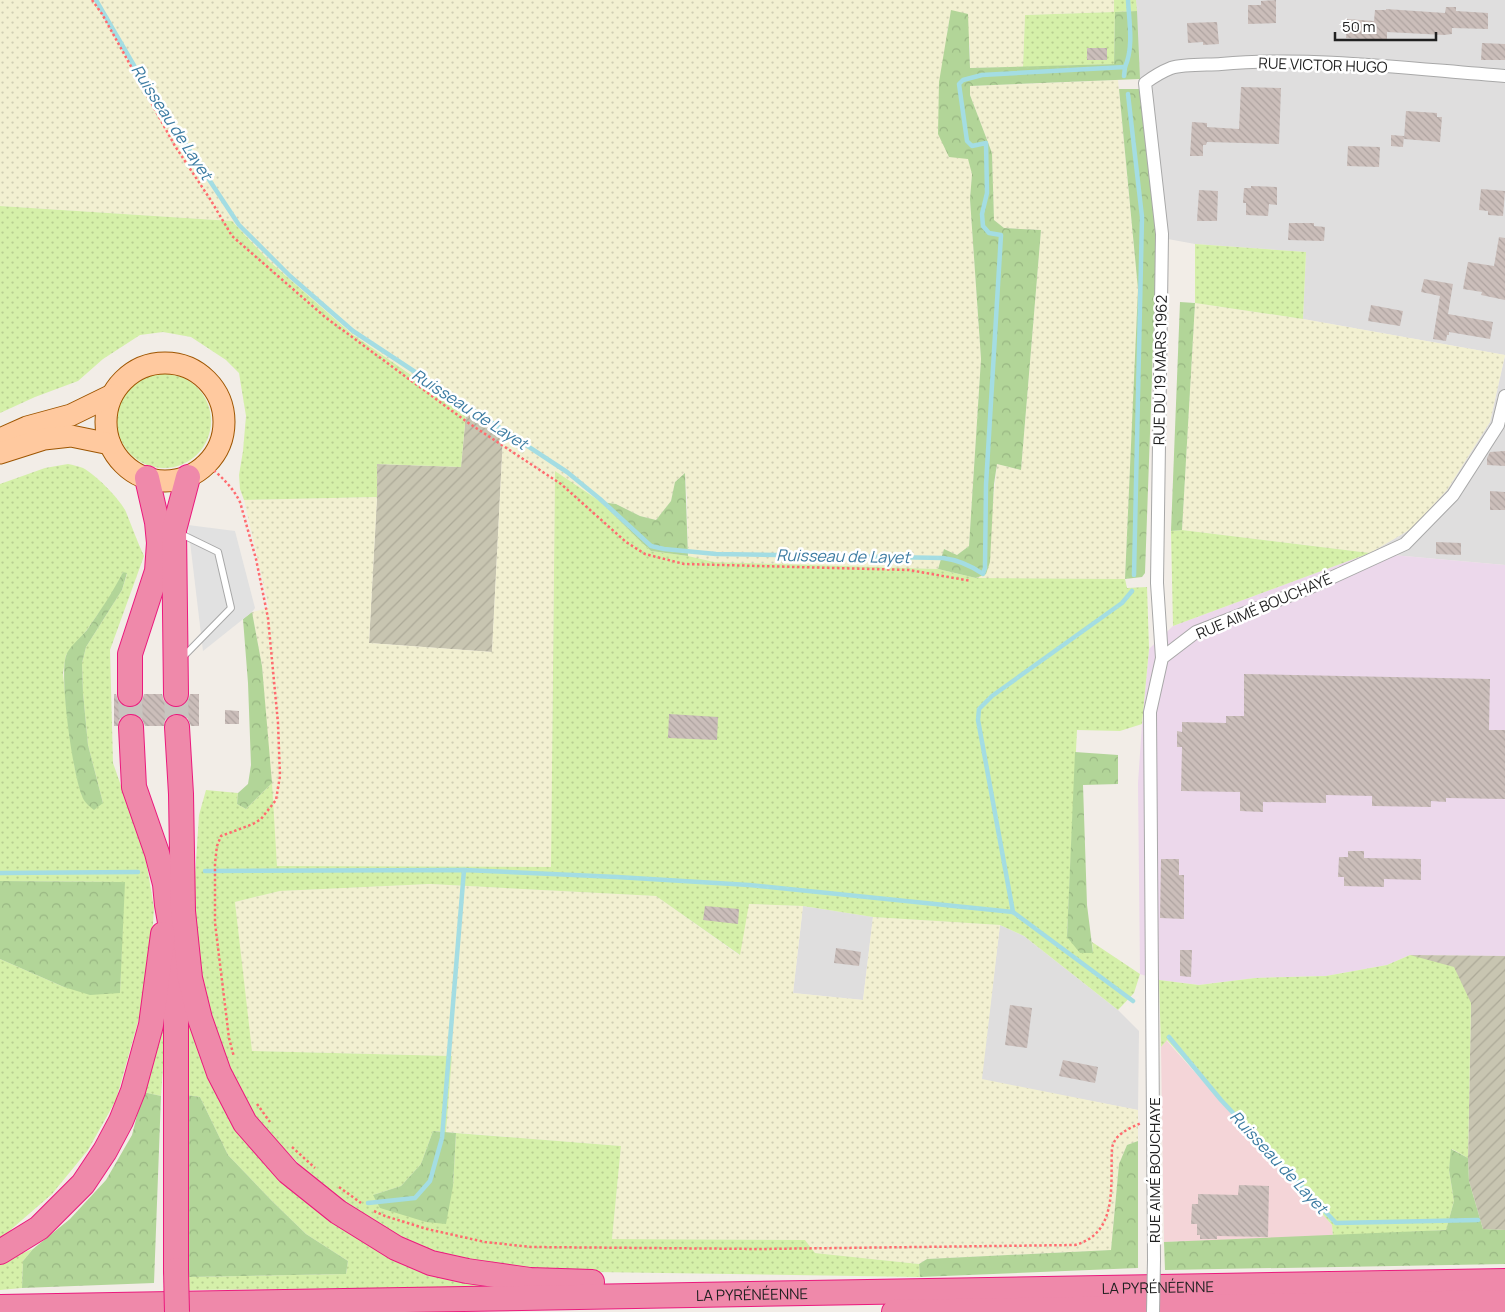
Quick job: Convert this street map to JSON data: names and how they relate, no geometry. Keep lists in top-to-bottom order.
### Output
{
  "streets": {
    "highway": ["LA PYRÉNÉENNE"],
    "street": [
      "RUE VICTOR HUGO",
      "RUE DU 19 MARS 1962",
      "RUE AIMÉ BOUCHAYÉ",
      "RUE AIMÉ BOUCHAYE"
    ]
  },
  "crossings": [
    ["RUE VICTOR HUGO", "RUE DU 19 MARS 1962"],
    ["RUE DU 19 MARS 1962", "RUE AIMÉ BOUCHAYÉ"],
    ["RUE DU 19 MARS 1962", "RUE AIMÉ BOUCHAYE"],
    ["RUE AIMÉ BOUCHAYÉ", "RUE AIMÉ BOUCHAYE"]
  ],
  "water": ["Ruisseau de Layet"],
  "scale_bar": "50 m"
}
